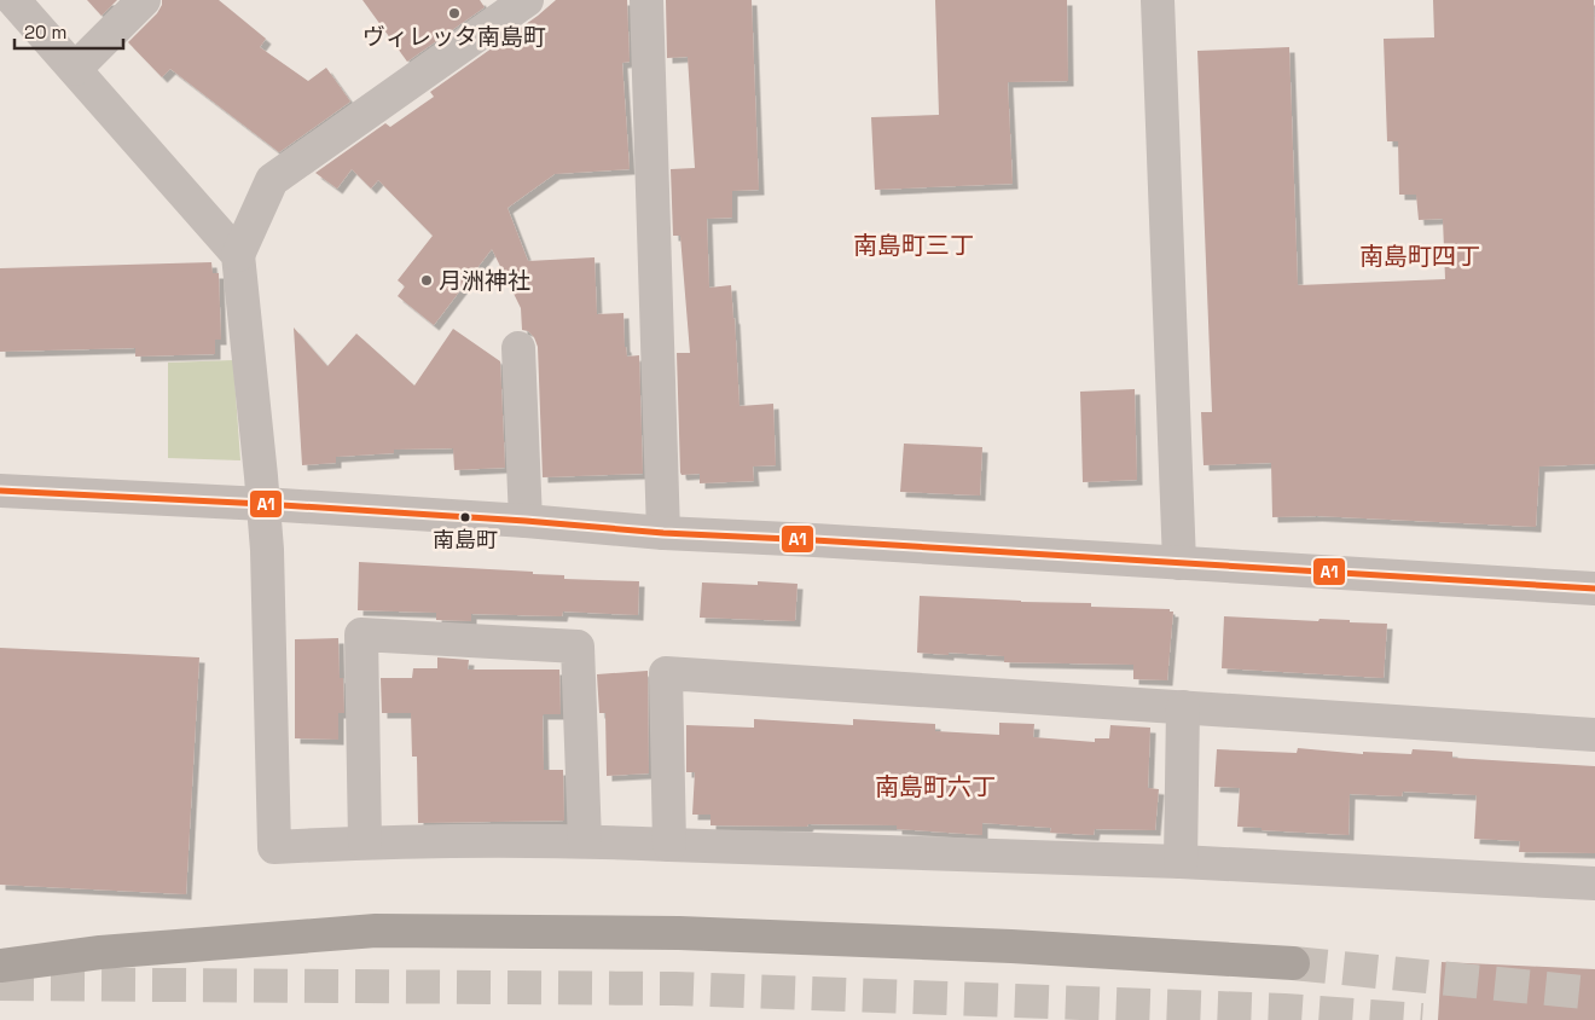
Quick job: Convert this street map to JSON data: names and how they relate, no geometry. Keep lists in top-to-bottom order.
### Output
{
  "districts": ["南島町三丁", "南島町四丁", "南島町六丁"],
  "places": ["ヴィレッタ南島町", "月洲神社", "南島町"],
  "lines": ["transit line A1"],
  "scale_bar": "20 m"
}
